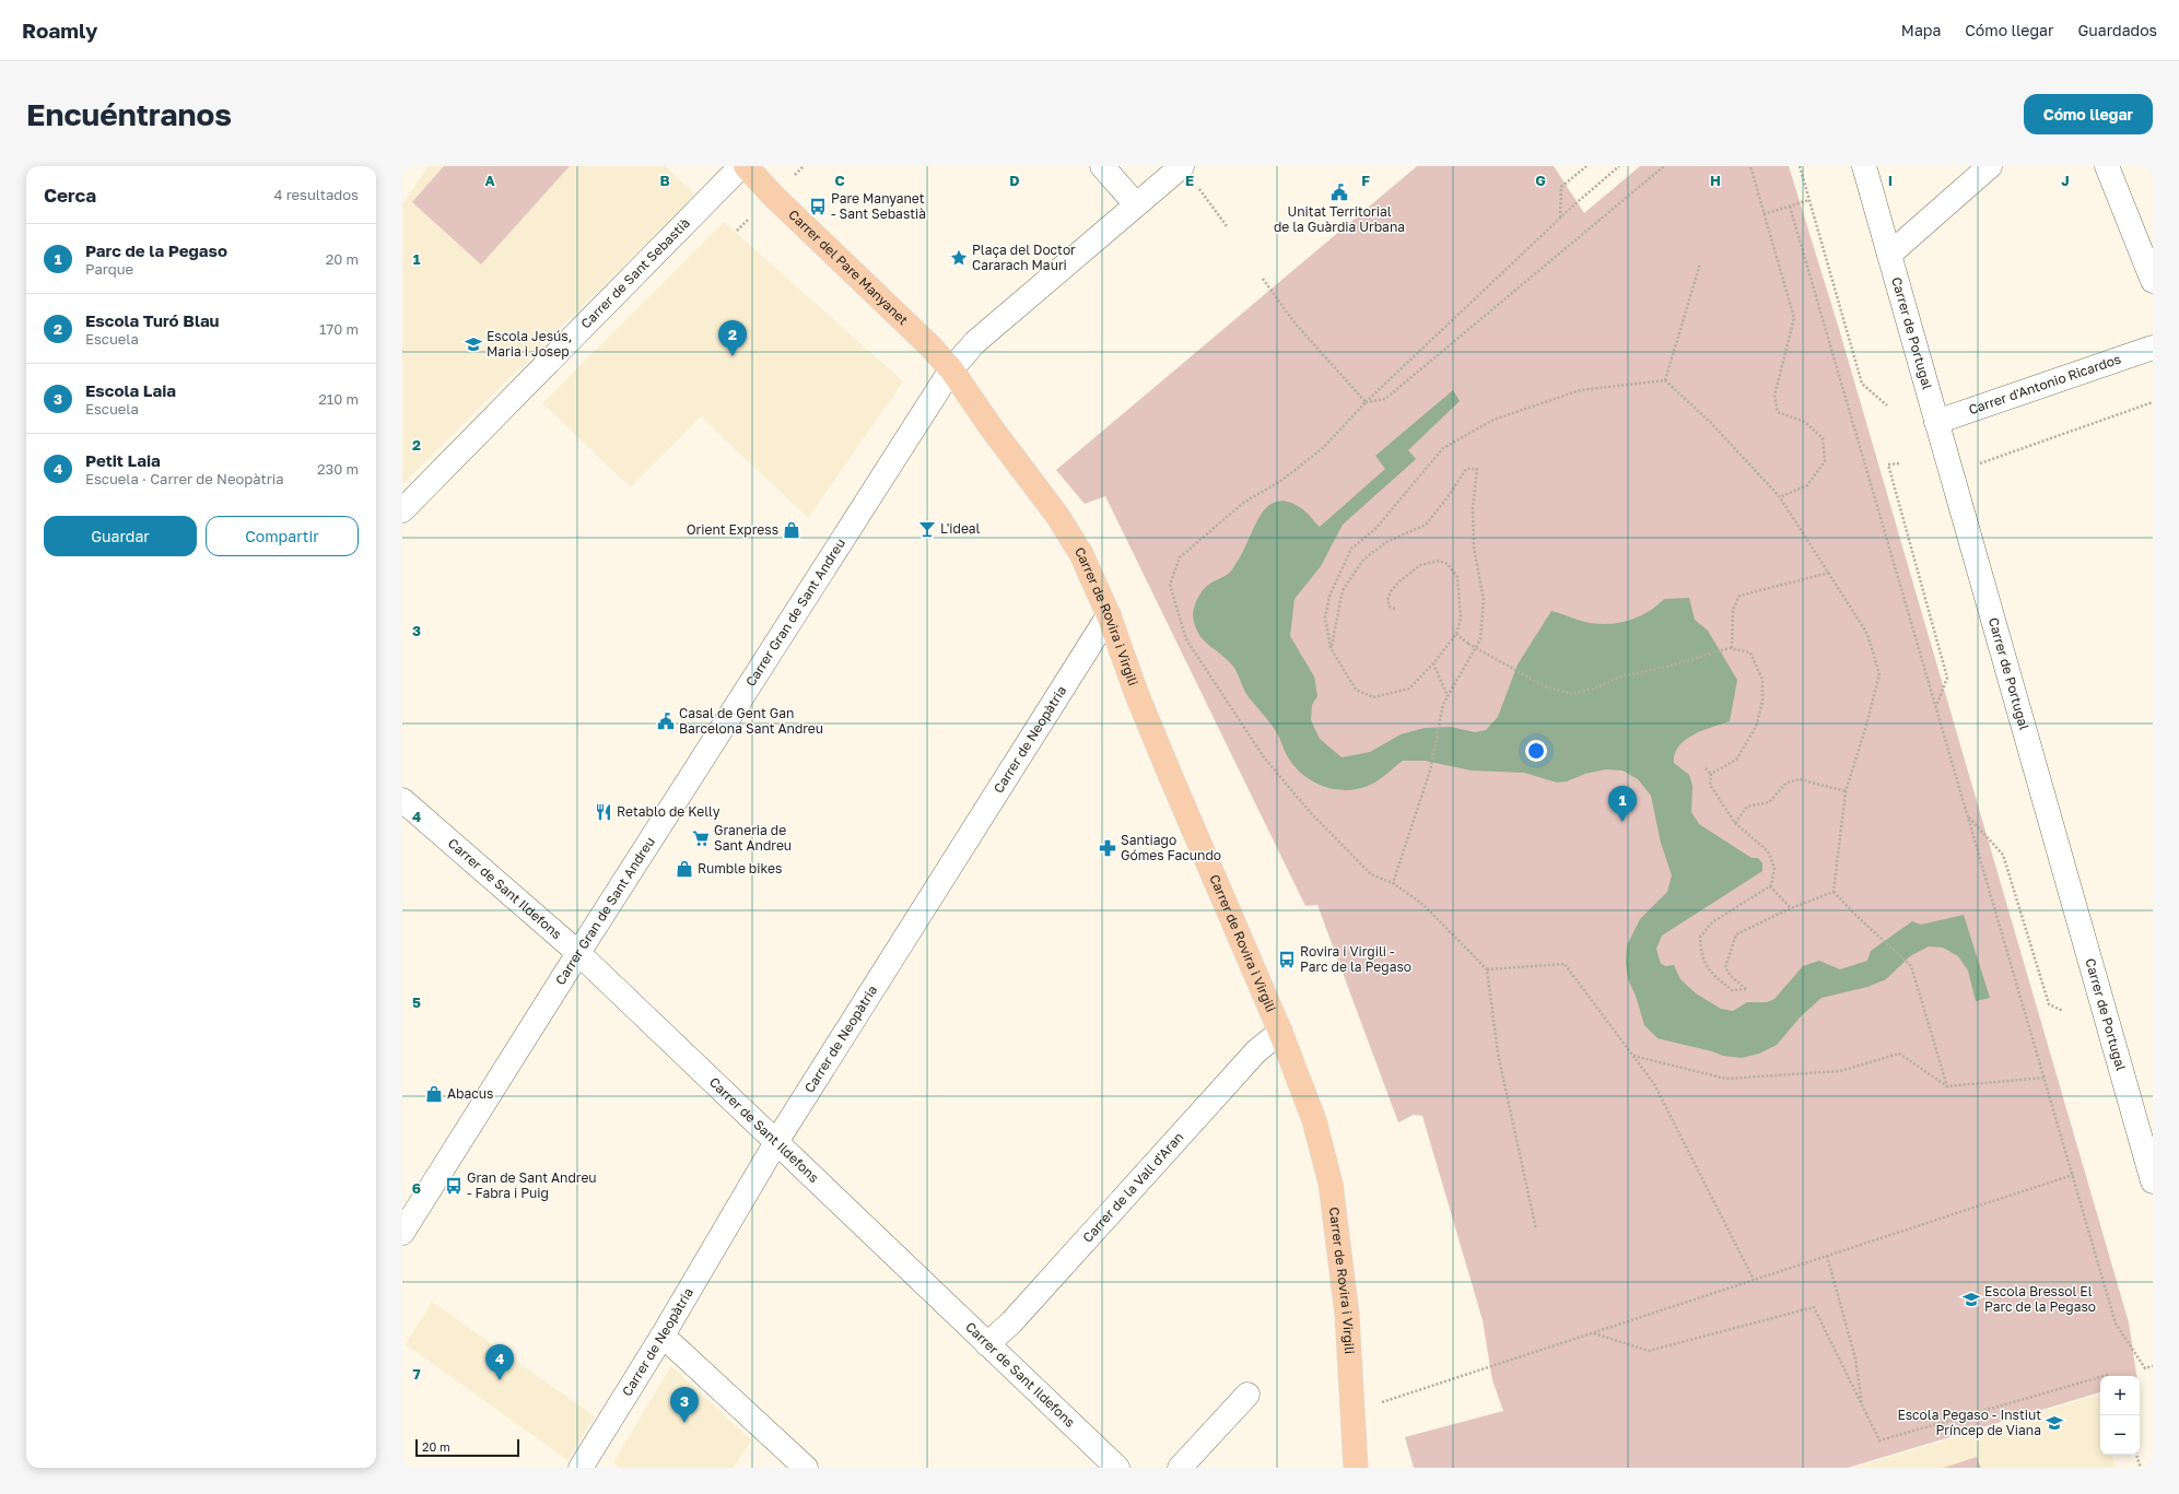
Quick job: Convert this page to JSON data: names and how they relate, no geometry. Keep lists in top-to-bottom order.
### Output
{
  "streets": {
    "main road": ["Carrer del Pare Manyanet", "Carrer de Rovira i Virgili"],
    "street": [
      "Carrer de Sant Sebastià",
      "Carrer de Portugal",
      "Carrer d'Antonio Ricardos",
      "Carrer Gran de Sant Andreu",
      "Carrer de Neopàtria",
      "Carrer de Sant Ildefons",
      "Carrer de la Vall d'Aran"
    ]
  },
  "crossings": [
    ["Carrer del Pare Manyanet", "Carrer Gran de Sant Andreu"],
    ["Carrer del Pare Manyanet", "Carrer de Rovira i Virgili"],
    ["Carrer de Portugal", "Carrer d'Antonio Ricardos"],
    ["Carrer Gran de Sant Andreu", "Carrer de Rovira i Virgili"],
    ["Carrer Gran de Sant Andreu", "Carrer de Sant Ildefons"],
    ["Carrer de Rovira i Virgili", "Carrer de Neopàtria"],
    ["Carrer de Rovira i Virgili", "Carrer de la Vall d'Aran"],
    ["Carrer de Neopàtria", "Carrer de Sant Ildefons"],
    ["Carrer de Sant Ildefons", "Carrer de la Vall d'Aran"]
  ],
  "places": {
    "public building": ["Unitat Territorial de la Guàrdia Urbana", "Casal de Gent Gan Barcelona Sant Andreu"],
    "bus stop": ["Pare Manyanet - Sant Sebastià", "Rovira i Virgili - Parc de la Pegaso", "Gran de Sant Andreu - Fabra i Puig"],
    "place": ["Plaça del Doctor Cararach Mauri"],
    "school or university": ["Escola Jesús, Maria i Josep", "Escola Bressol El Parc de la Pegaso", "Escola Pegaso - Instiut Príncep de Viana"],
    "bar": ["L'ideal"],
    "shop": ["Orient Express", "Rumble bikes", "Abacus"],
    "restaurant": ["Retablo de Kelly"],
    "supermarket": ["Graneria de Sant Andreu"],
    "pharmacy": ["Santiago Gómes Facundo"]
  },
  "scale_bar": "20 m",
  "page": {
    "header": "Roamly",
    "nav": ["Mapa", "Cómo llegar", "Guardados"],
    "buttons": [
      "Cómo llegar",
      ["Guardar", "Compartir"]
    ],
    "title": "Encuéntranos",
    "heading": ["Cerca", "4 resultados"],
    "list": [
      {
        "mark": "1",
        "name": "Parc de la Pegaso",
        "note": "Parque",
        "value": "20 m"
      },
      {
        "mark": "2",
        "name": "Escola Turó Blau",
        "note": "Escuela",
        "value": "170 m"
      },
      {
        "mark": "3",
        "name": "Escola Laia",
        "note": "Escuela",
        "value": "210 m"
      },
      {
        "mark": "4",
        "name": "Petit Laia",
        "note": "Escuela · Carrer de Neopàtria",
        "value": "230 m"
      }
    ],
    "pins": [
      "2",
      "1",
      "4",
      "3"
    ],
    "map_buttons": ["+", "−"],
    "scale": "20 m"
  },
  "grid": {
    "columns": [
      "A",
      "B",
      "C",
      "D",
      "E",
      "F",
      "G",
      "H",
      "I",
      "J"
    ],
    "rows": [
      "1",
      "2",
      "3",
      "4",
      "5",
      "6",
      "7"
    ]
  }
}
